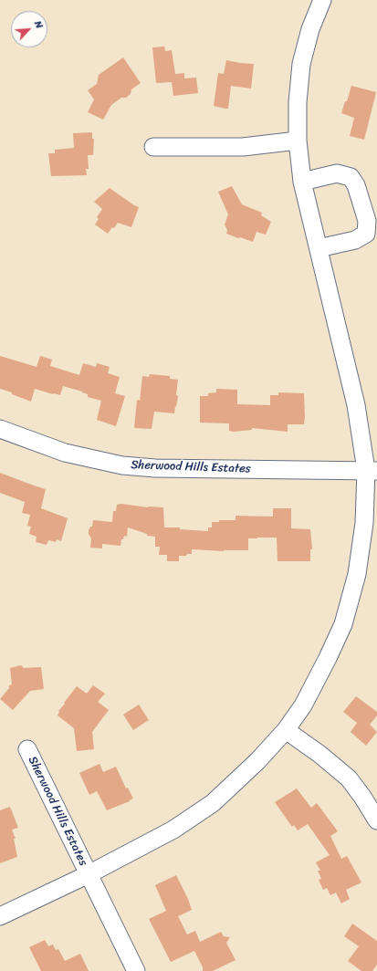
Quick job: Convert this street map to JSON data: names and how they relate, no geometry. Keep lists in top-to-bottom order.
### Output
{
  "streets": {
    "street": ["Sherwood Hills Estates"]
  },
  "north": "top right"
}
